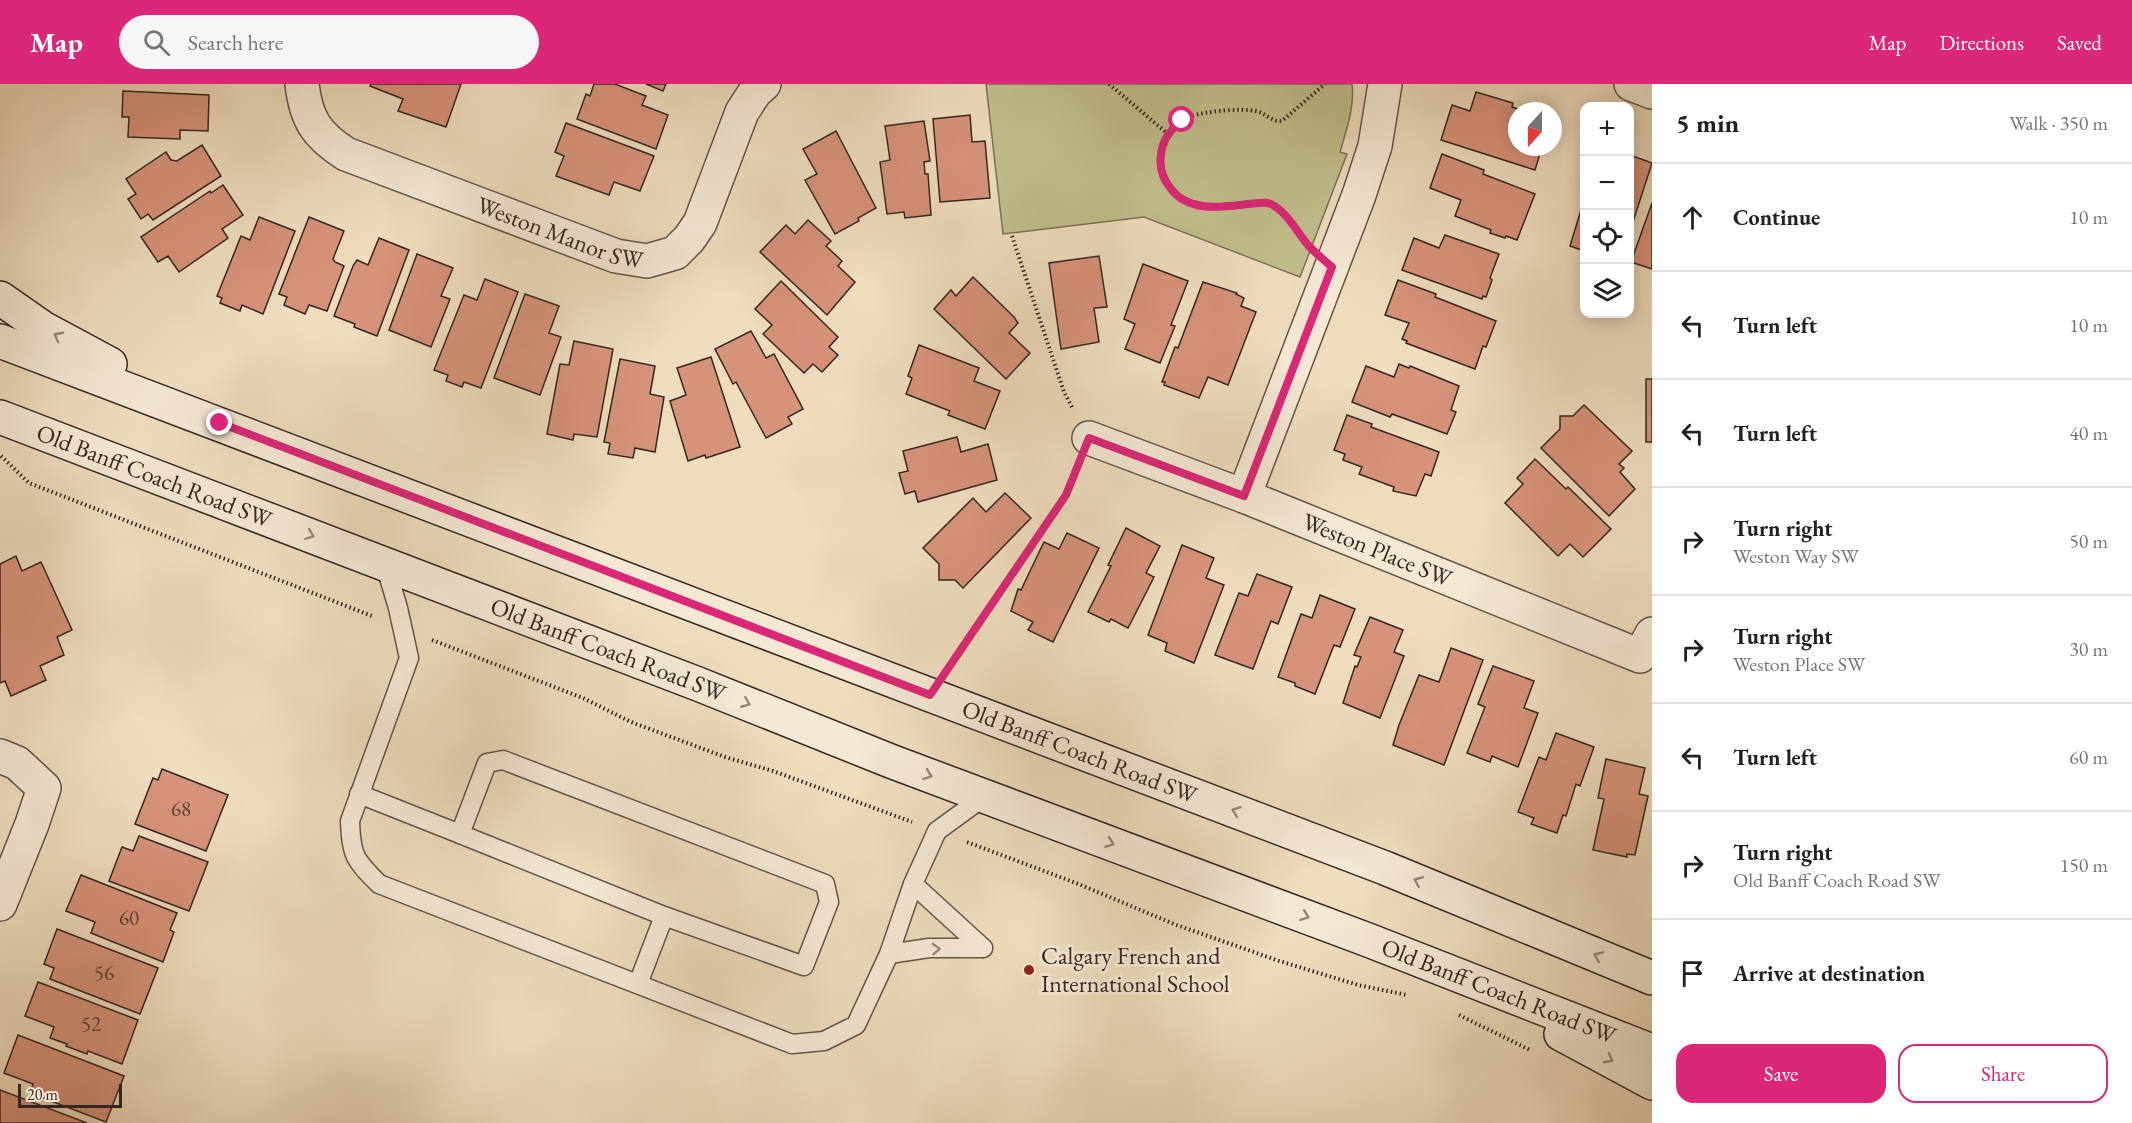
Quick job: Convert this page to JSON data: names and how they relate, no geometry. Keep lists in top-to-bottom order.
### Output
{
  "streets": {
    "main road": ["Weston Manor SW", "Old Banff Coach Road SW", "Weston Place SW"]
  },
  "places": ["Calgary French and International School"],
  "house_numbers": [
    "68",
    "60",
    "56",
    "52"
  ],
  "scale_bar": "20 m",
  "north": "bottom",
  "page": {
    "header": "Map",
    "search": "Search here",
    "nav": ["Map", "Directions", "Saved"],
    "heading": ["5 min", "Walk · 350 m"],
    "map_buttons": ["+", "−"],
    "list": [
      ["Continue", "10 m"],
      ["Turn left", "10 m"],
      ["Turn left", "40 m"],
      ["Turn right", "Weston Way SW", "50 m"],
      ["Turn right", "Weston Place SW", "30 m"],
      ["Turn left", "60 m"],
      ["Turn right", "Old Banff Coach Road SW", "150 m"],
      "Arrive at destination"
    ],
    "buttons": ["Save", "Share"],
    "scale": "20 m"
  }
}
